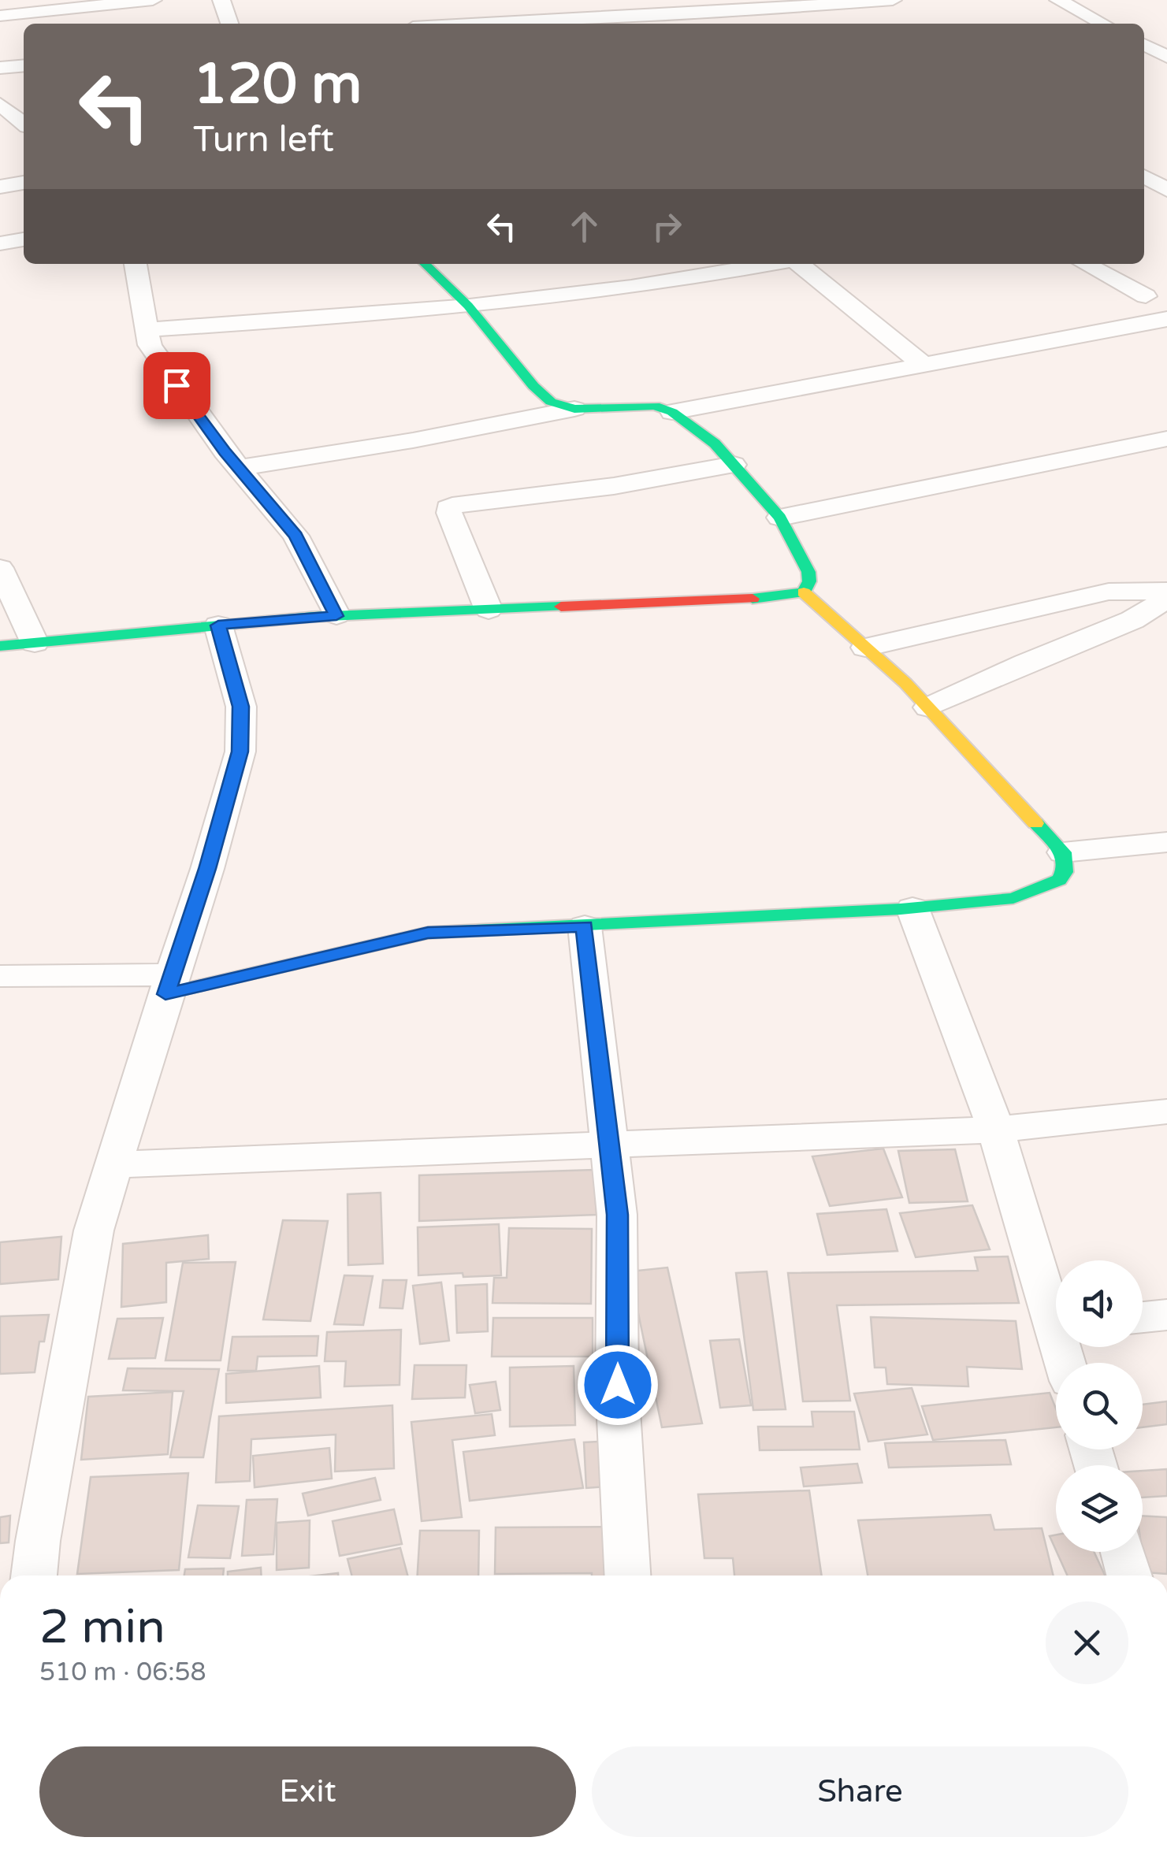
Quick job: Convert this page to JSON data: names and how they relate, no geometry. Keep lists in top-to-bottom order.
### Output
{
  "page": {
    "turn": ["120 m", "Turn left"],
    "heading": ["2 min", "510 m · 06:58"],
    "buttons": ["Exit", "Share"]
  }
}
